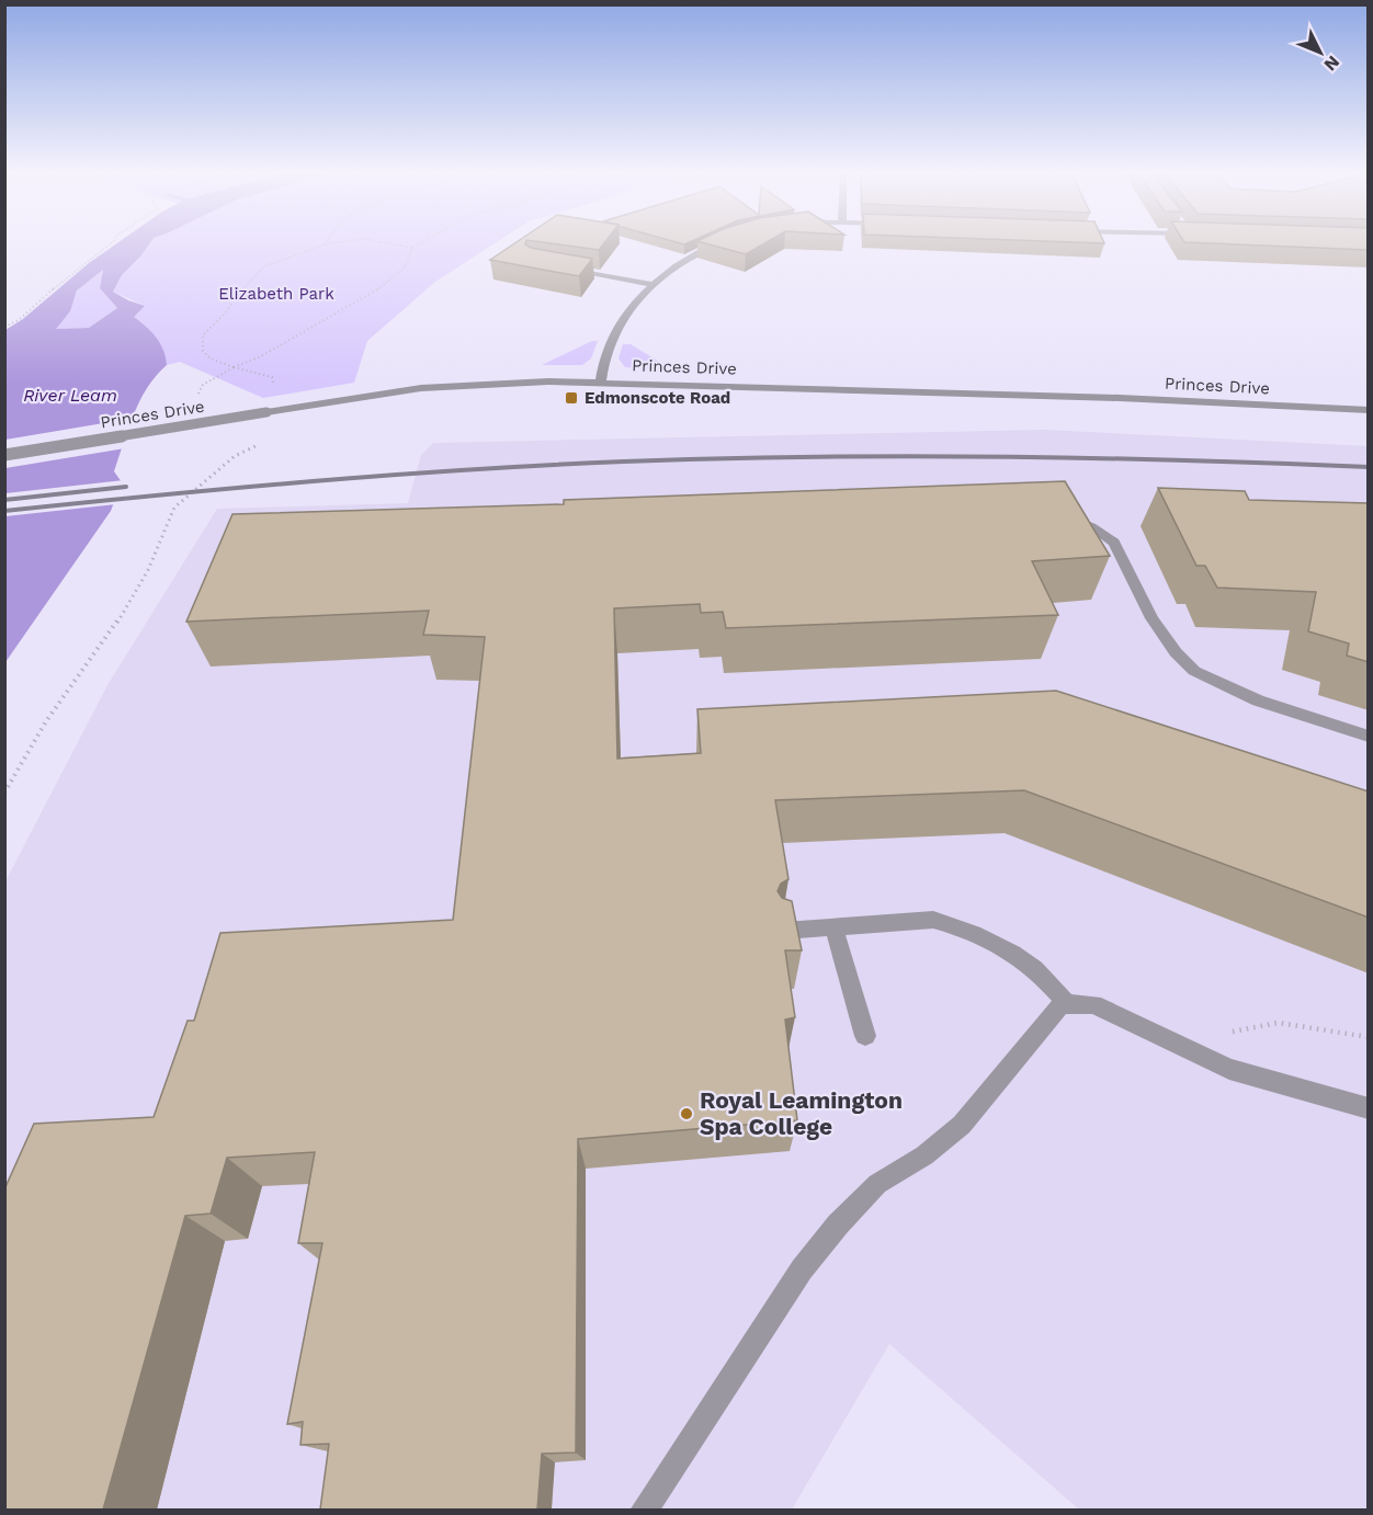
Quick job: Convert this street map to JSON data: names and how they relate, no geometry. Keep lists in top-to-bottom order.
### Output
{
  "streets": {
    "street": ["Princes Drive"]
  },
  "water": ["River Leam"],
  "parks": ["Elizabeth Park"],
  "places": {
    "transit": ["Edmonscote Road"],
    "other": ["Royal Leamington Spa College"]
  },
  "north": "bottom right"
}
